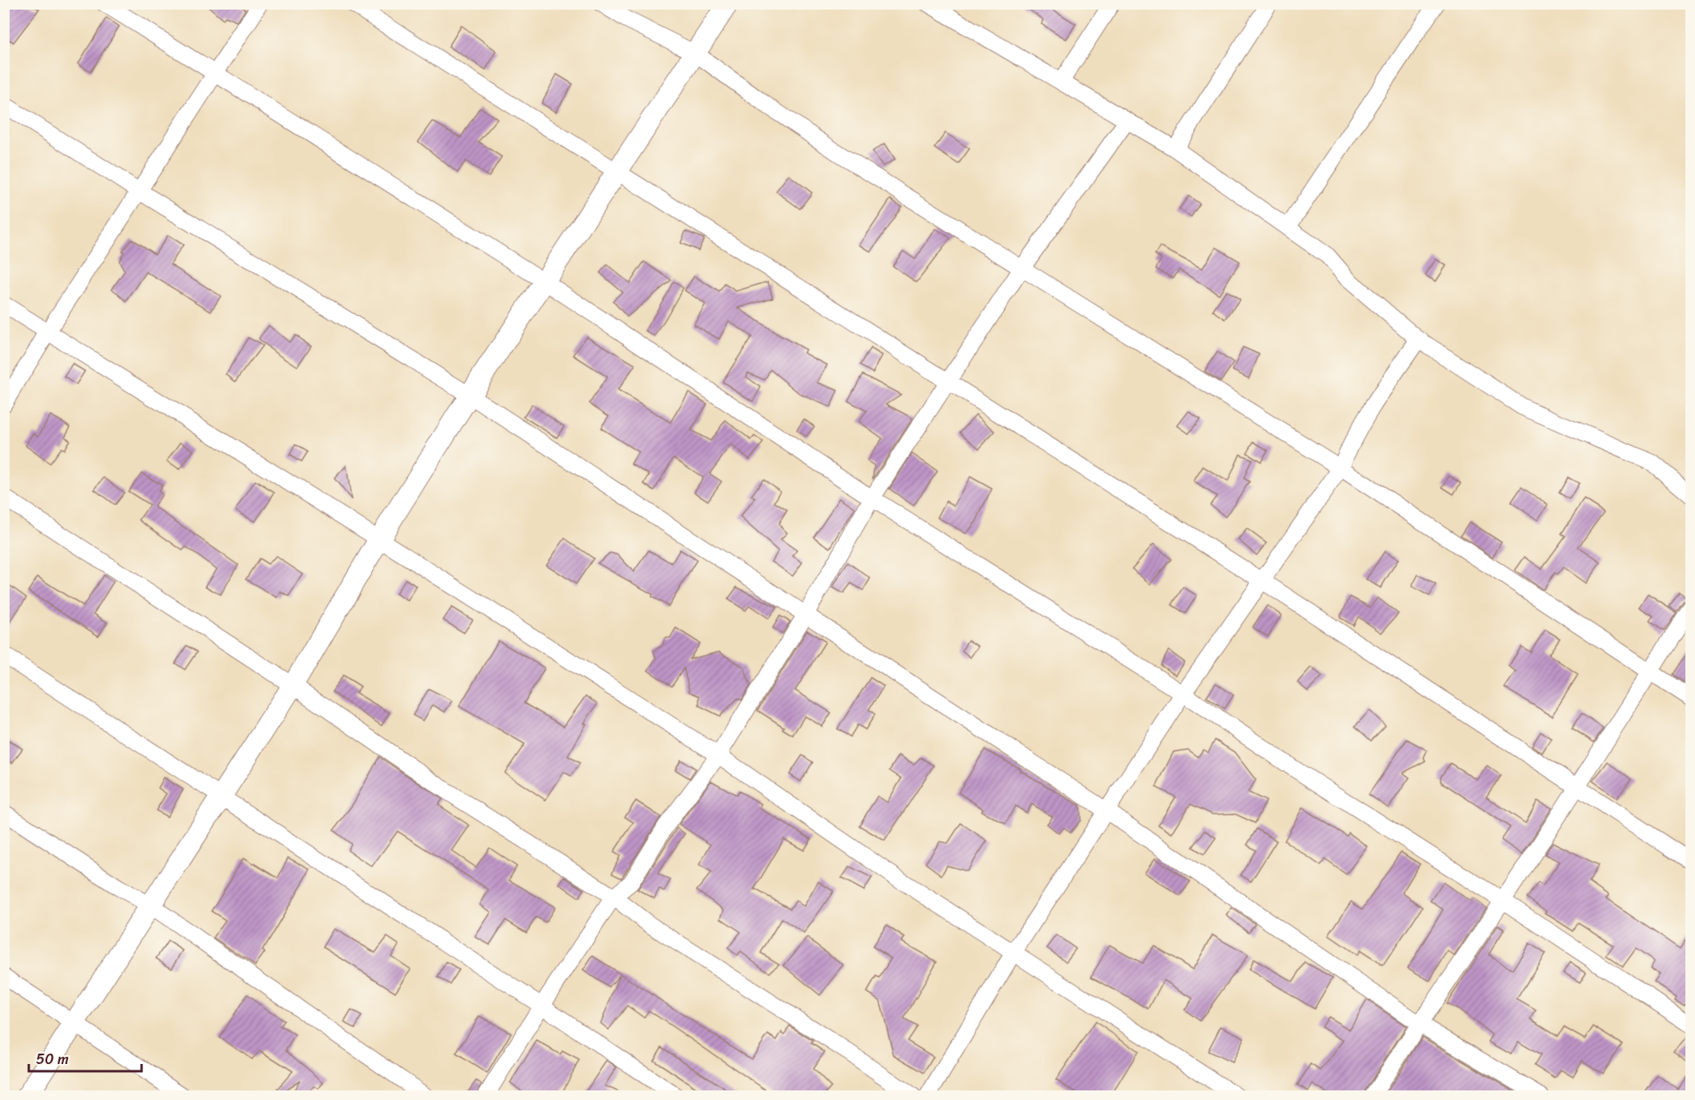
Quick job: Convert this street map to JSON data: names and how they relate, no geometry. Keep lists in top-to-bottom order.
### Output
{
  "scale_bar": "50 m"
}
